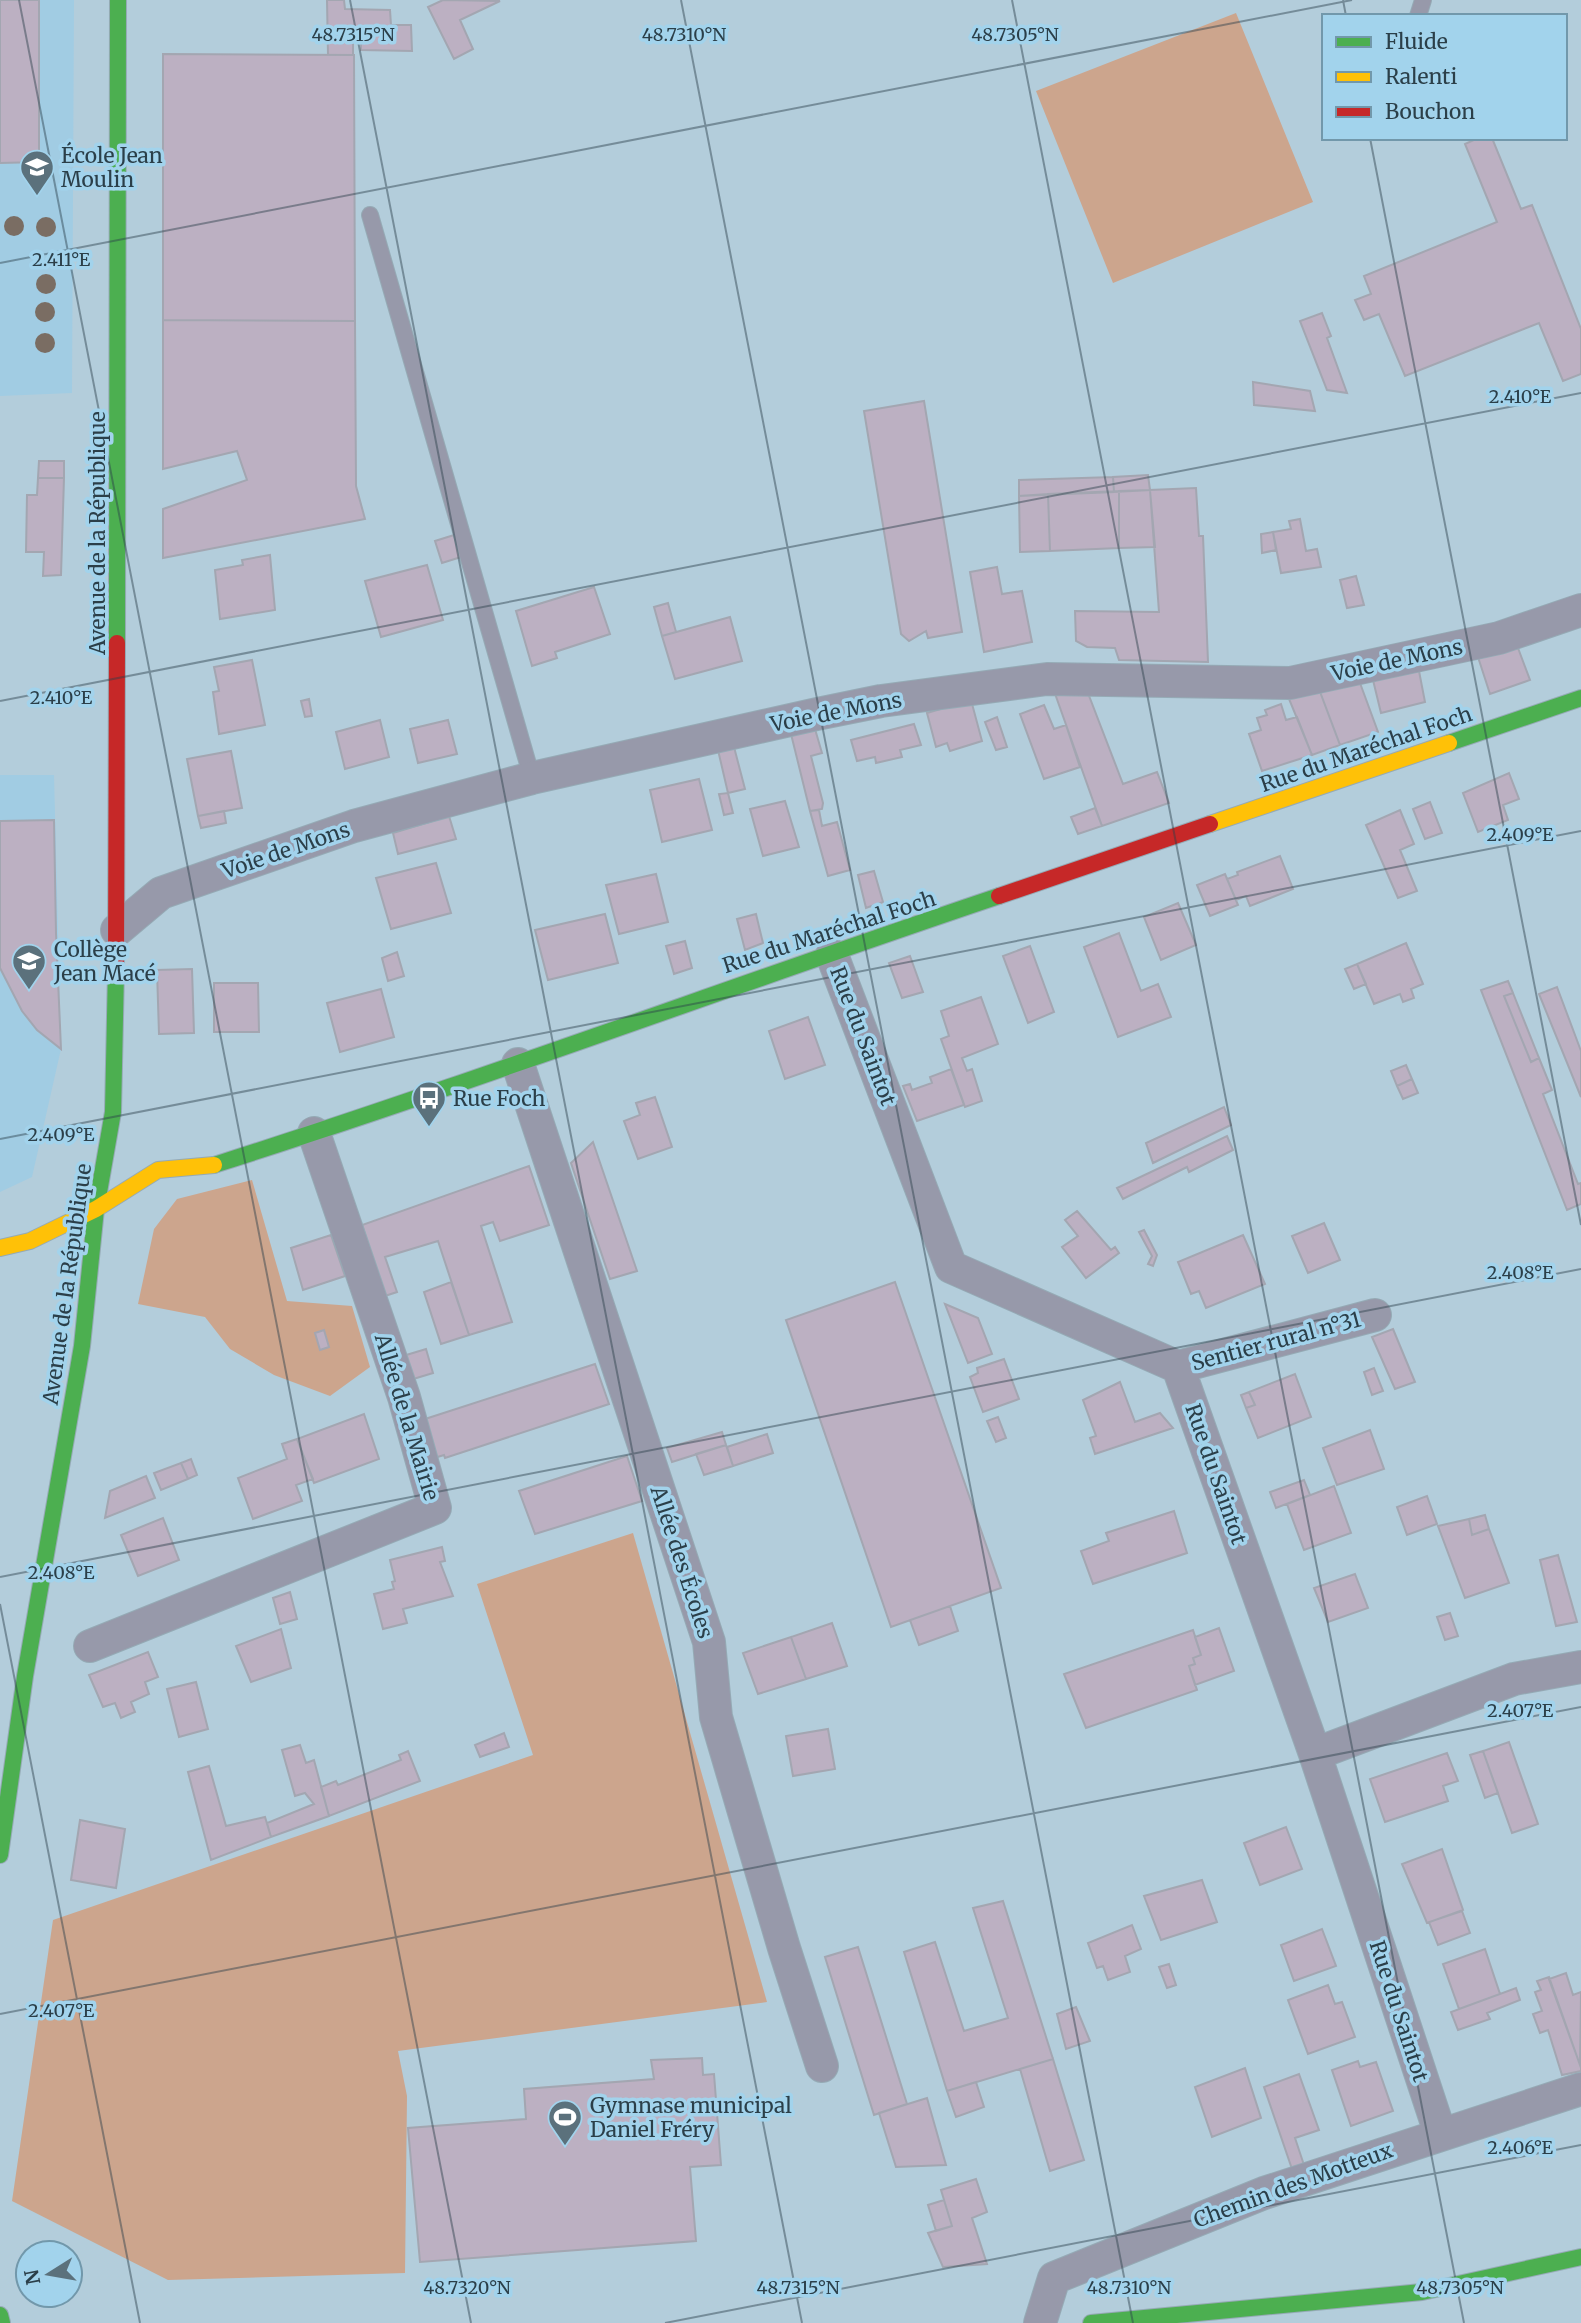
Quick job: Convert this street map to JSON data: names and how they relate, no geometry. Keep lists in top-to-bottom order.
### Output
{
  "streets": {
    "main road": ["Avenue de la République", "Rue du Maréchal Foch"],
    "street": [
      "Voie de Mons",
      "Rue du Saintot",
      "Sentier rural n°31",
      "Allée de la Mairie",
      "Allée des Écoles",
      "Chemin des Motteux"
    ]
  },
  "crossings": [
    ["Avenue de la République", "Voie de Mons"],
    ["Avenue de la République", "Rue du Maréchal Foch"],
    ["Rue du Maréchal Foch", "Rue du Saintot"],
    ["Rue du Maréchal Foch", "Allée de la Mairie"],
    ["Rue du Maréchal Foch", "Allée des Écoles"],
    ["Rue du Saintot", "Sentier rural n°31"],
    ["Rue du Saintot", "Chemin des Motteux"]
  ],
  "places": {
    "school or university": ["École Jean Moulin", "Collège Jean Macé"],
    "bus stop": ["Rue Foch"],
    "sports": ["Gymnase municipal Daniel Fréry"]
  },
  "legend": ["Fluide", "Ralenti", "Bouchon"],
  "north": "left",
  "coordinates": [
    "48.7315°N",
    "48.7310°N",
    "48.7305°N",
    "2.411°E",
    "2.410°E",
    "2.409°E",
    "2.408°E",
    "2.407°E",
    "2.406°E",
    "48.7320°N"
  ]
}
